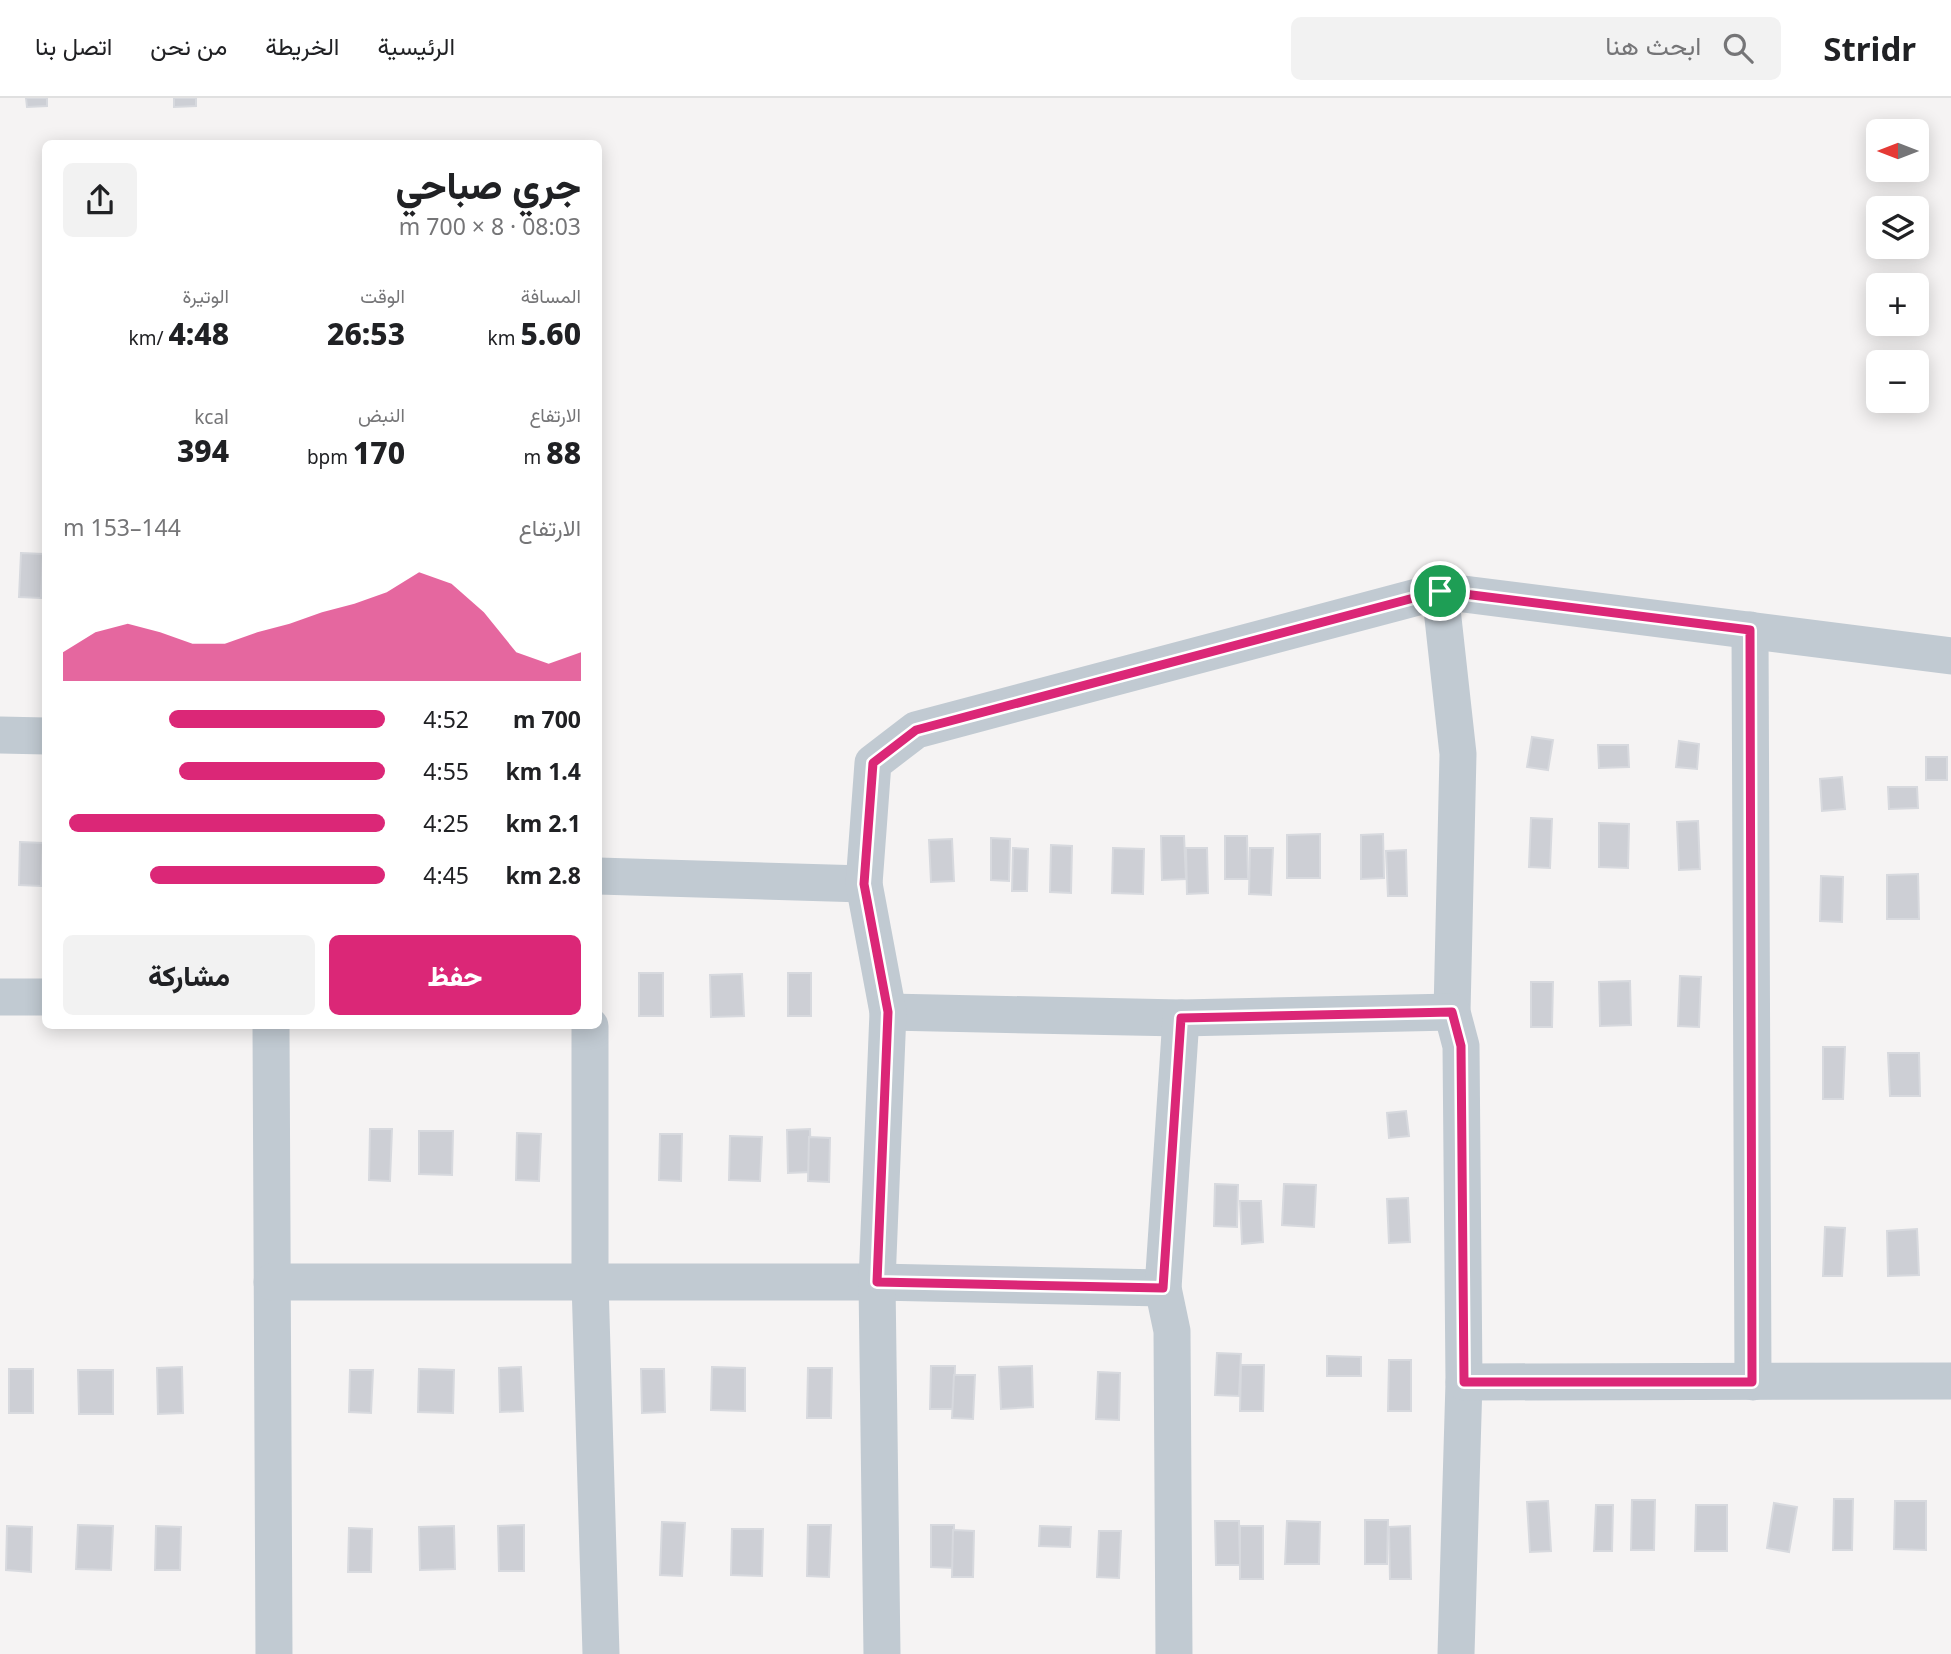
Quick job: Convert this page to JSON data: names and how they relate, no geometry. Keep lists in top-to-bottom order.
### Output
{
  "north": "left",
  "page": {
    "header": "Stridr",
    "search": "ابحث هنا",
    "nav": [
      "الرئيسية",
      "الخريطة",
      "من نحن",
      "اتصل بنا"
    ],
    "map_buttons": ["+", "−"],
    "heading": ["جري صباحي", "08:03 · 8 × 700 m"],
    "stats": [
      ["المسافة", "5.60 km"],
      ["الوقت", "26:53"],
      ["الوتيرة", "4:48 /km"],
      ["الارتفاع", "88 m"],
      ["النبض", "170 bpm"],
      ["kcal", "394"]
    ],
    "chart": ["الارتفاع", "144–153 m"],
    "list": [
      {
        "name": "700 m",
        "note": "4:52"
      },
      {
        "name": "1.4 km",
        "note": "4:55"
      },
      {
        "name": "2.1 km",
        "note": "4:25"
      },
      {
        "name": "2.8 km",
        "note": "4:45"
      }
    ],
    "buttons": ["حفظ", "مشاركة"]
  }
}
